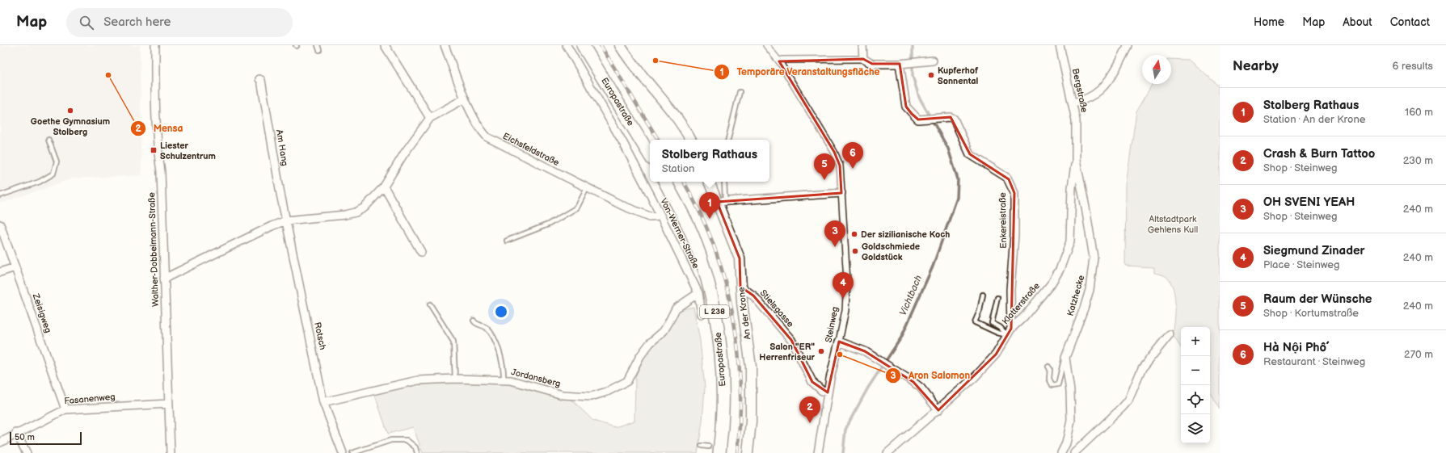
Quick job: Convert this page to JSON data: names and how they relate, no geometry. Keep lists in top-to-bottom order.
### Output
{
  "streets": {
    "main road": ["Europastraße", "L 238"],
    "street": [
      "Bergstraße",
      "Am Hang",
      "Eichsfeldstraße",
      "Enkereistraße",
      "Von-Werner-Straße",
      "Walther-Dobbelmann-Straße",
      "Katzhecke",
      "Klatterstraße",
      "Stielsgasse",
      "Zeisigweg",
      "An der Krone",
      "Steinweg",
      "Rotsch",
      "Jordansberg",
      "Fasanenweg"
    ]
  },
  "crossings": [
    ["Bergstraße", "Katzhecke"],
    ["Am Hang", "Rotsch"],
    ["Eichsfeldstraße", "Von-Werner-Straße"],
    ["Enkereistraße", "Klatterstraße"],
    ["Von-Werner-Straße", "Jordansberg"],
    ["Walther-Dobbelmann-Straße", "Fasanenweg"],
    ["Katzhecke", "Klatterstraße"],
    ["Stielsgasse", "An der Krone"],
    ["Stielsgasse", "Steinweg"],
    ["Zeisigweg", "Fasanenweg"],
    ["Rotsch", "Jordansberg"]
  ],
  "water": ["Vichtbach"],
  "parks": ["Altstadtpark Gehlens Kull"],
  "places": {
    "other": [
      "Temporäre Veranstaltungsfläche",
      "Mensa",
      "Kupferhof Sonnental",
      "Goethe Gymnasium Stolberg",
      "Der sizilianische Koch",
      "Goldschmiede Goldstück",
      "Salon \"ER\" Herrenfriseur",
      "Aron Salomon"
    ],
    "transit": ["Liester Schulzentrum"]
  },
  "scale_bar": "50 m",
  "north": "top",
  "page": {
    "header": "Map",
    "search": "Search here",
    "nav": [
      "Home",
      "Map",
      "About",
      "Contact"
    ],
    "heading": ["Nearby", "6 results"],
    "list": [
      {
        "mark": "1",
        "name": "Stolberg Rathaus",
        "note": "Station · An der Krone",
        "value": "160 m"
      },
      {
        "mark": "2",
        "name": "Crash & Burn Tattoo",
        "note": "Shop · Steinweg",
        "value": "230 m"
      },
      {
        "mark": "3",
        "name": "OH SVENI YEAH",
        "note": "Shop · Steinweg",
        "value": "240 m"
      },
      {
        "mark": "4",
        "name": "Siegmund Zinader",
        "note": "Place · Steinweg",
        "value": "240 m"
      },
      {
        "mark": "5",
        "name": "Raum der Wünsche",
        "note": "Shop · Kortumstraße",
        "value": "240 m"
      },
      {
        "mark": "6",
        "name": "Hà Nội Phố",
        "note": "Restaurant · Steinweg",
        "value": "270 m"
      }
    ],
    "popup": ["Stolberg Rathaus", "Station"],
    "pins": [
      "6",
      "5",
      "1",
      "3",
      "4",
      "2"
    ],
    "map_buttons": ["+", "−"],
    "scale": "50 m"
  }
}
